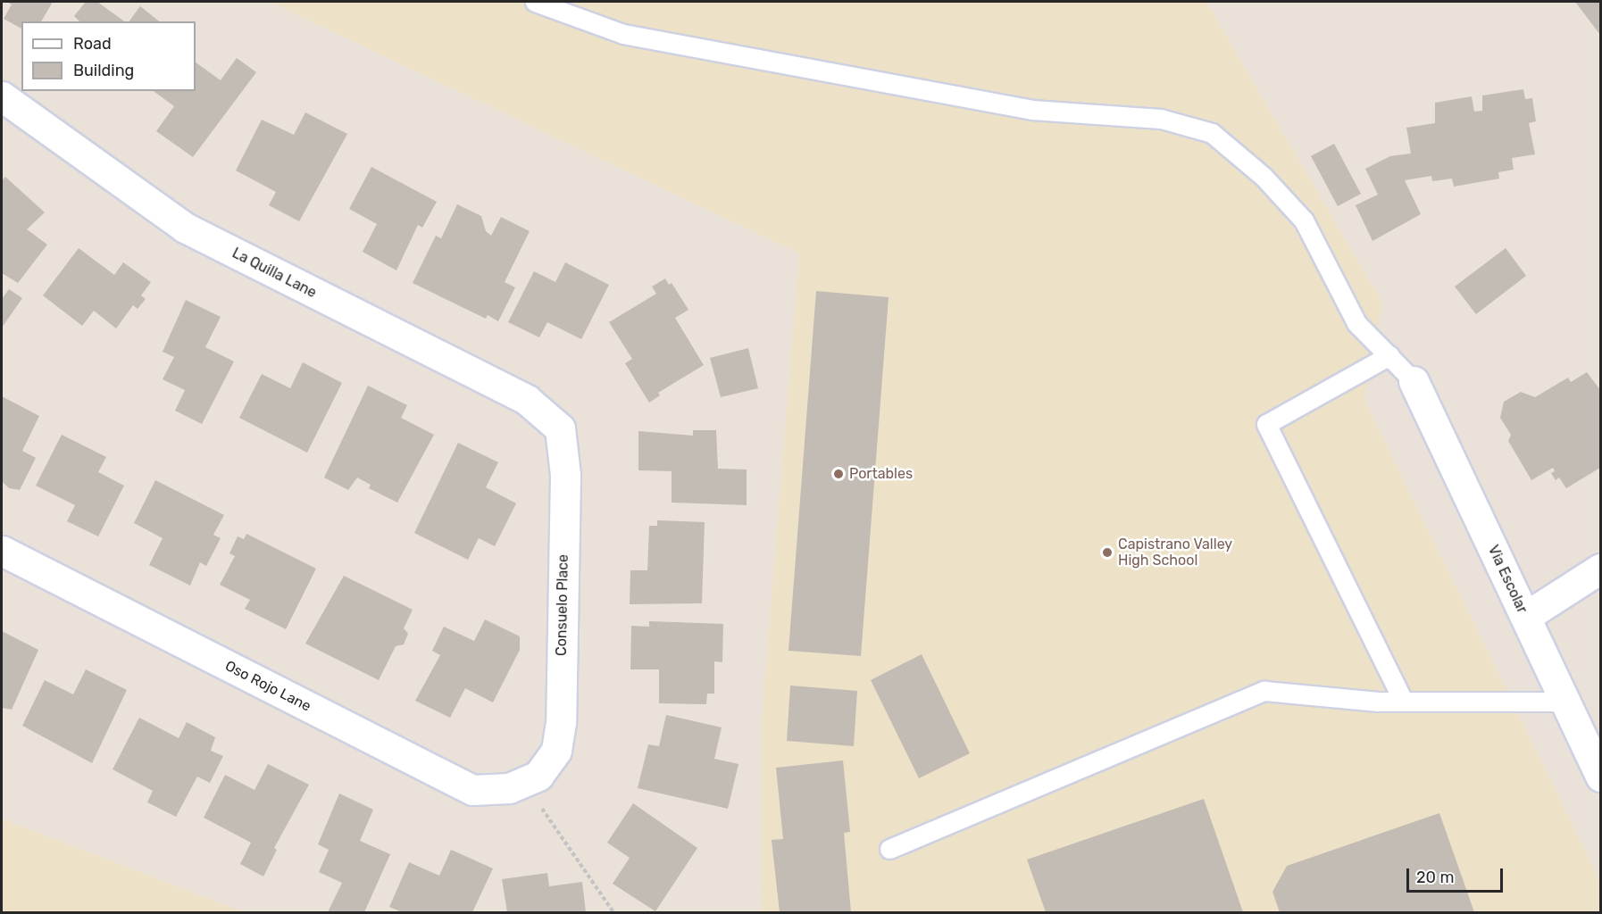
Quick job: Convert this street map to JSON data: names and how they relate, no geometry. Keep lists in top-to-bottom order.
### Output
{
  "streets": {
    "street": [
      "La Quilla Lane",
      "Via Escolar",
      "Consuelo Place",
      "Oso Rojo Lane"
    ]
  },
  "crossings": [
    ["La Quilla Lane", "Consuelo Place"],
    ["Consuelo Place", "Oso Rojo Lane"]
  ],
  "places": ["Portables", "Capistrano Valley High School"],
  "legend": ["Road", "Building"],
  "scale_bar": "20 m"
}
